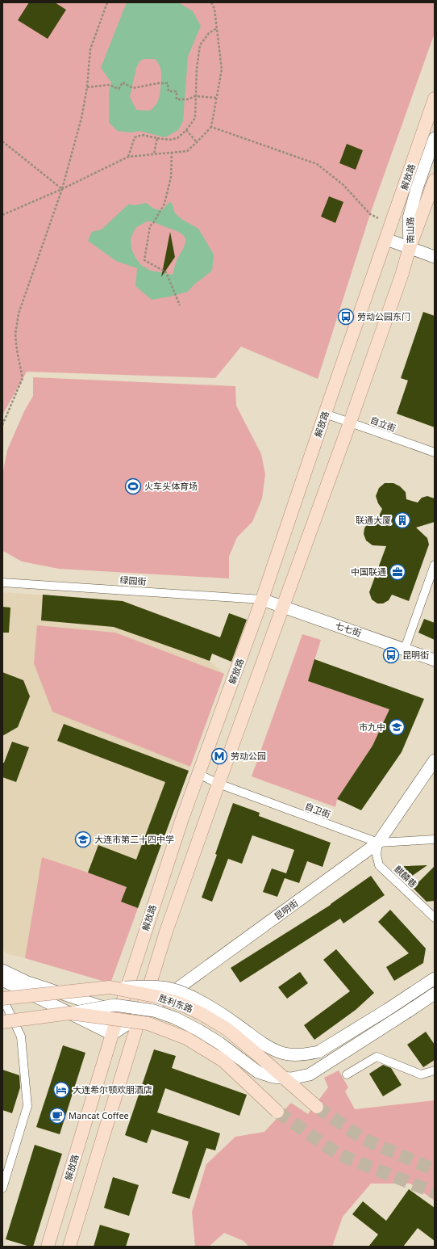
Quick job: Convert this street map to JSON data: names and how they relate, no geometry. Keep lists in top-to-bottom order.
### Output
{
  "streets": {
    "main road": [
      "解放路",
      "南山路",
      "七七街",
      "昆明街",
      "胜利东路"
    ],
    "street": [
      "自立街",
      "绿园街",
      "自卫街",
      "麒麟巷"
    ]
  },
  "crossings": [
    ["解放路", "自立街"],
    ["解放路", "绿园街"],
    ["解放路", "七七街"],
    ["解放路", "自卫街"],
    ["解放路", "昆明街"],
    ["绿园街", "七七街"],
    ["自卫街", "麒麟巷"],
    ["自卫街", "昆明街"],
    ["麒麟巷", "昆明街"]
  ],
  "places": {
    "bus stop": ["劳动公园东门", "昆明街"],
    "sports": ["火车头体育场"],
    "building": ["联通大厦"],
    "office": ["中国联通"],
    "school or university": ["市九中", "大连市第二十四中学"],
    "metro station": ["劳动公园"],
    "hotel": ["大连希尔顿欢朋酒店"],
    "cafe": ["Mancat Coffee"]
  }
}
